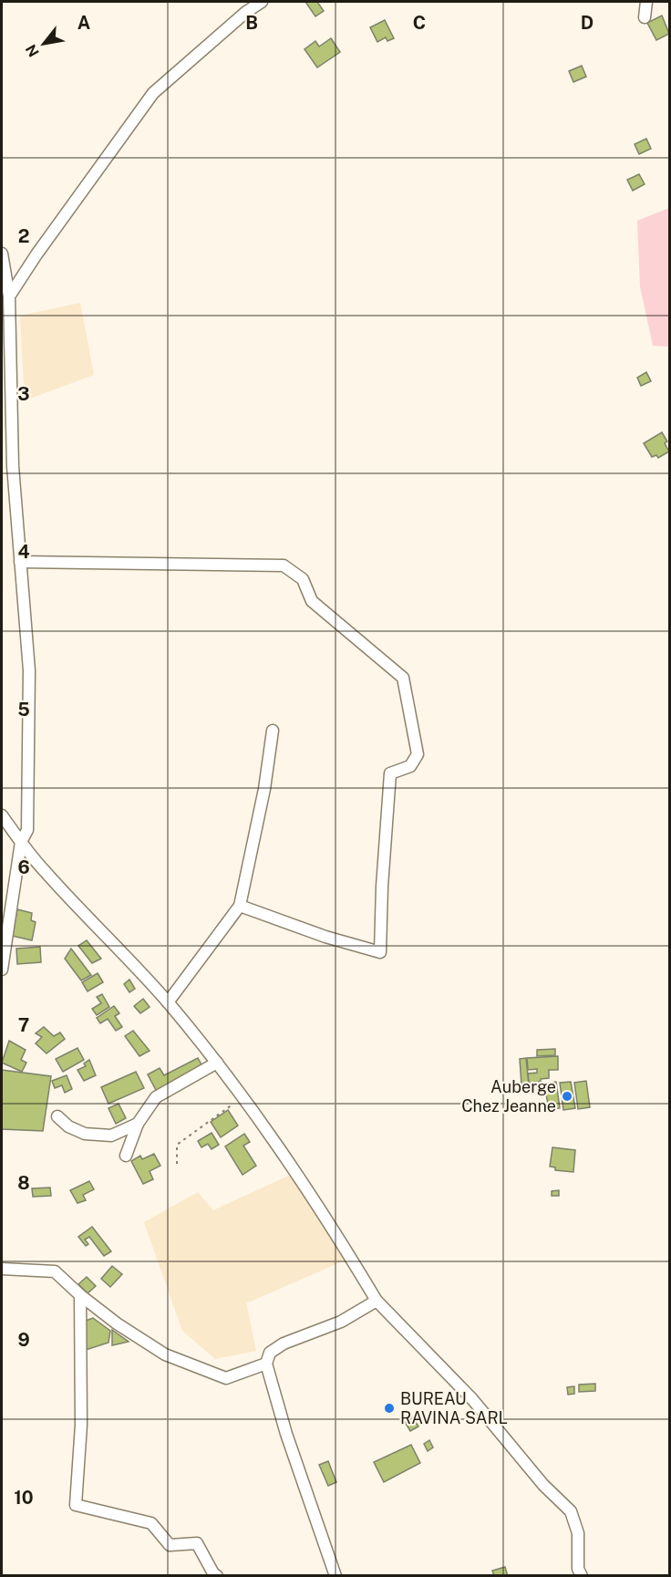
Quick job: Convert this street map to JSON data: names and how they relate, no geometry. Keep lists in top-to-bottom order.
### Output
{
  "places": ["Auberge Chez Jeanne", "BUREAU RAVINA SARL"],
  "north": "bottom left",
  "grid": {
    "columns": [
      "A",
      "B",
      "C",
      "D"
    ],
    "rows": [
      "2",
      "3",
      "4",
      "5",
      "6",
      "7",
      "8",
      "9",
      "10"
    ]
  }
}
